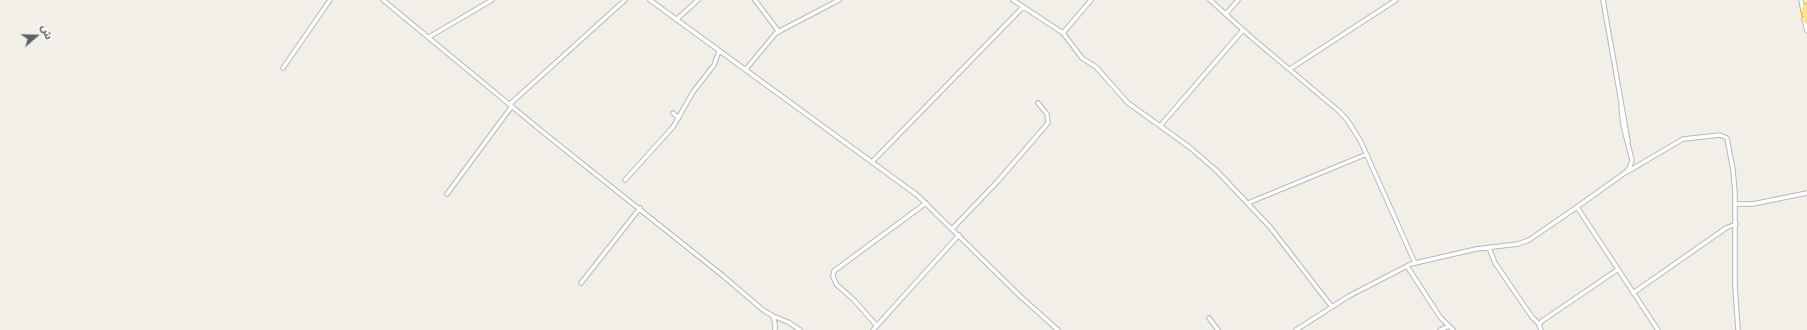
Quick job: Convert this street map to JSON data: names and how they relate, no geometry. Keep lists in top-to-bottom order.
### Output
{
  "north": "right"
}
